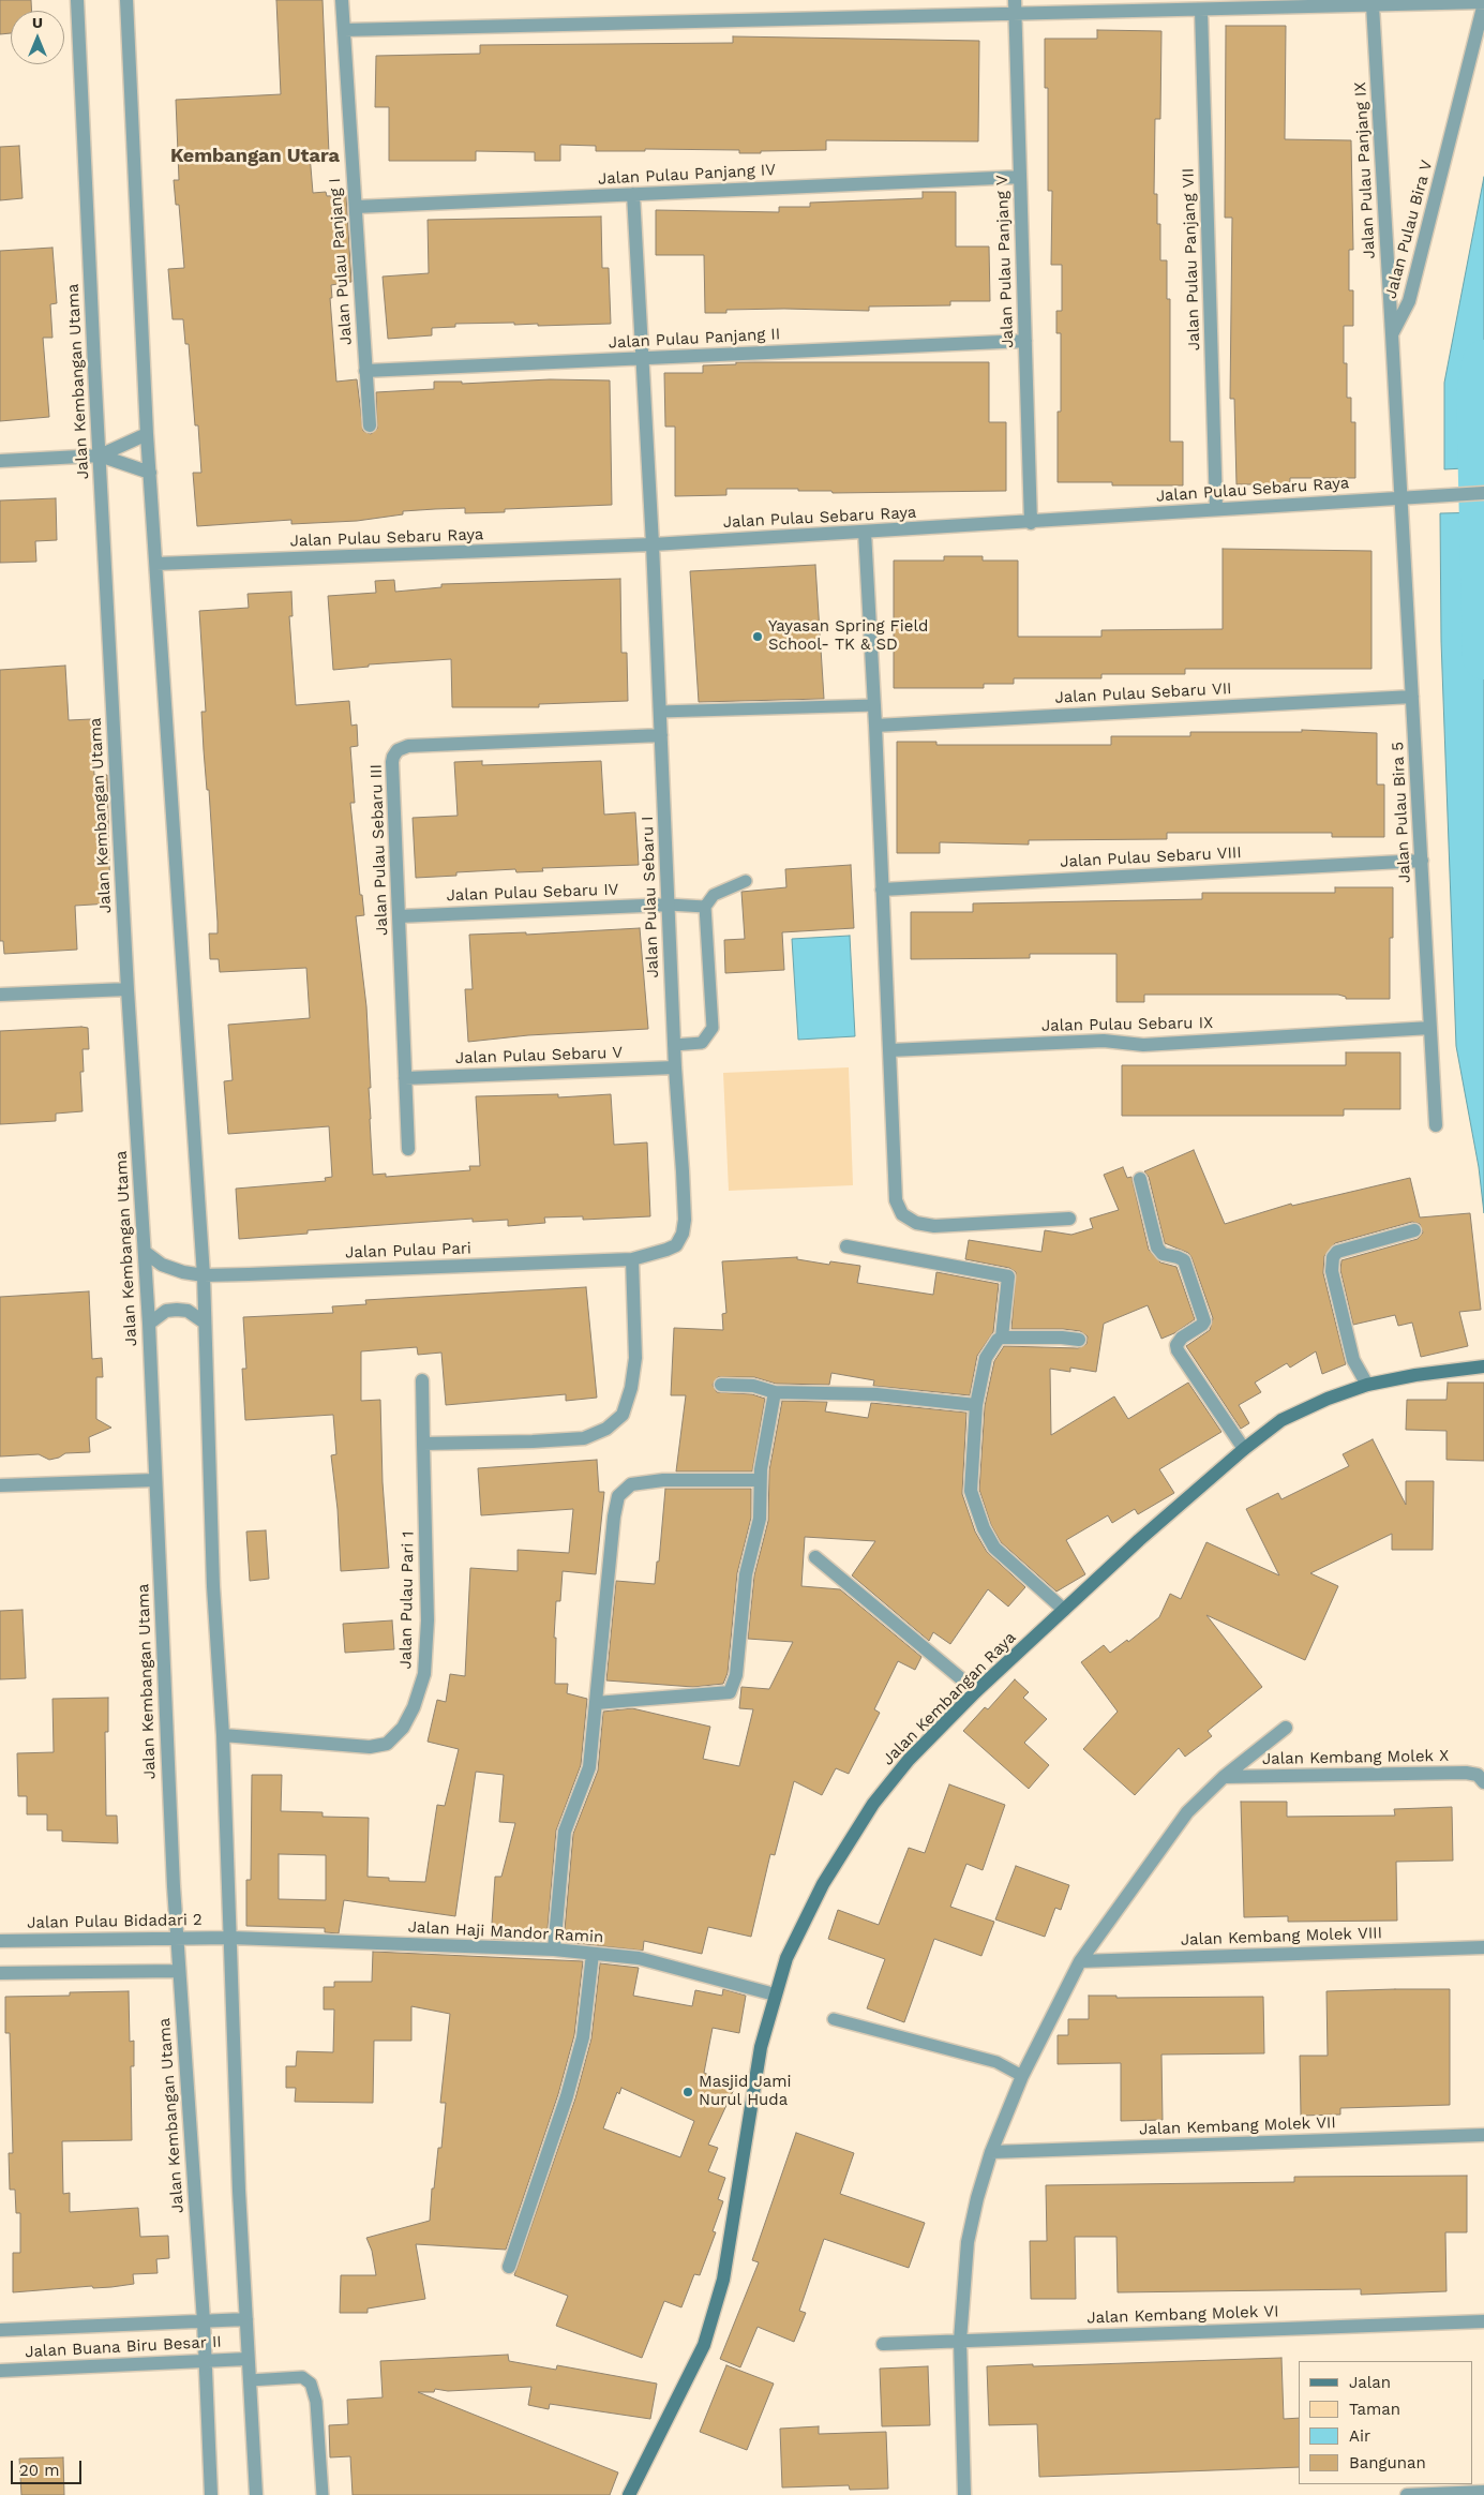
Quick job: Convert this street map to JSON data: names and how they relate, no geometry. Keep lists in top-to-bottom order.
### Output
{
  "streets": {
    "street": [
      "Jalan Pulau Panjang IX",
      "Jalan Pulau Panjang IV",
      "Jalan Pulau Bira V",
      "Jalan Pulau Panjang VII",
      "Jalan Pulau Panjang I",
      "Jalan Pulau Panjang V",
      "Jalan Pulau Panjang II",
      "Jalan Kembangan Utama",
      "Jalan Pulau Sebaru Raya",
      "Jalan Pulau Sebaru VII",
      "Jalan Pulau Bira 5",
      "Jalan Pulau Sebaru III",
      "Jalan Pulau Sebaru VIII",
      "Jalan Pulau Sebaru IV",
      "Jalan Pulau Sebaru I",
      "Jalan Pulau Sebaru IX",
      "Jalan Pulau Sebaru V",
      "Jalan Pulau Pari",
      "Jalan Pulau Pari 1",
      "Jalan Kembangan Raya",
      "Jalan Kembang Molek X",
      "Jalan Pulau Bidadari 2",
      "Jalan Haji Mandor Ramin",
      "Jalan Kembang Molek VIII",
      "Jalan Kembang Molek VII",
      "Jalan Kembang Molek VI",
      "Jalan Buana Biru Besar II"
    ]
  },
  "crossings": [
    ["Jalan Pulau Panjang IX", "Jalan Pulau Bira V"],
    ["Jalan Pulau Panjang IV", "Jalan Pulau Panjang I"],
    ["Jalan Pulau Panjang IV", "Jalan Pulau Panjang V"],
    ["Jalan Pulau Panjang IV", "Jalan Pulau Sebaru I"],
    ["Jalan Pulau Panjang VII", "Jalan Pulau Sebaru Raya"],
    ["Jalan Pulau Panjang I", "Jalan Pulau Panjang II"],
    ["Jalan Pulau Panjang V", "Jalan Pulau Panjang II"],
    ["Jalan Pulau Panjang V", "Jalan Pulau Sebaru Raya"],
    ["Jalan Pulau Panjang II", "Jalan Pulau Sebaru I"],
    ["Jalan Kembangan Utama", "Jalan Pulau Pari"],
    ["Jalan Kembangan Utama", "Jalan Pulau Bidadari 2"],
    ["Jalan Kembangan Utama", "Jalan Buana Biru Besar II"],
    ["Jalan Pulau Sebaru Raya", "Jalan Pulau Bira 5"],
    ["Jalan Pulau Sebaru Raya", "Jalan Pulau Sebaru I"],
    ["Jalan Pulau Sebaru VII", "Jalan Pulau Bira 5"],
    ["Jalan Pulau Bira 5", "Jalan Pulau Sebaru VIII"],
    ["Jalan Pulau Bira 5", "Jalan Pulau Sebaru IX"],
    ["Jalan Pulau Sebaru III", "Jalan Pulau Sebaru IV"],
    ["Jalan Pulau Sebaru III", "Jalan Pulau Sebaru I"],
    ["Jalan Pulau Sebaru III", "Jalan Pulau Sebaru V"],
    ["Jalan Pulau Sebaru IV", "Jalan Pulau Sebaru I"],
    ["Jalan Pulau Sebaru I", "Jalan Pulau Sebaru V"],
    ["Jalan Pulau Sebaru I", "Jalan Pulau Pari"],
    ["Jalan Kembangan Raya", "Jalan Haji Mandor Ramin"],
    ["Jalan Pulau Bidadari 2", "Jalan Haji Mandor Ramin"]
  ],
  "districts": ["Kembangan Utara"],
  "places": ["Yayasan Spring Field School- TK & SD", "Masjid Jami Nurul Huda"],
  "legend": [
    "Jalan",
    "Taman",
    "Air",
    "Bangunan"
  ],
  "scale_bar": "20 m",
  "north": "top"
}
